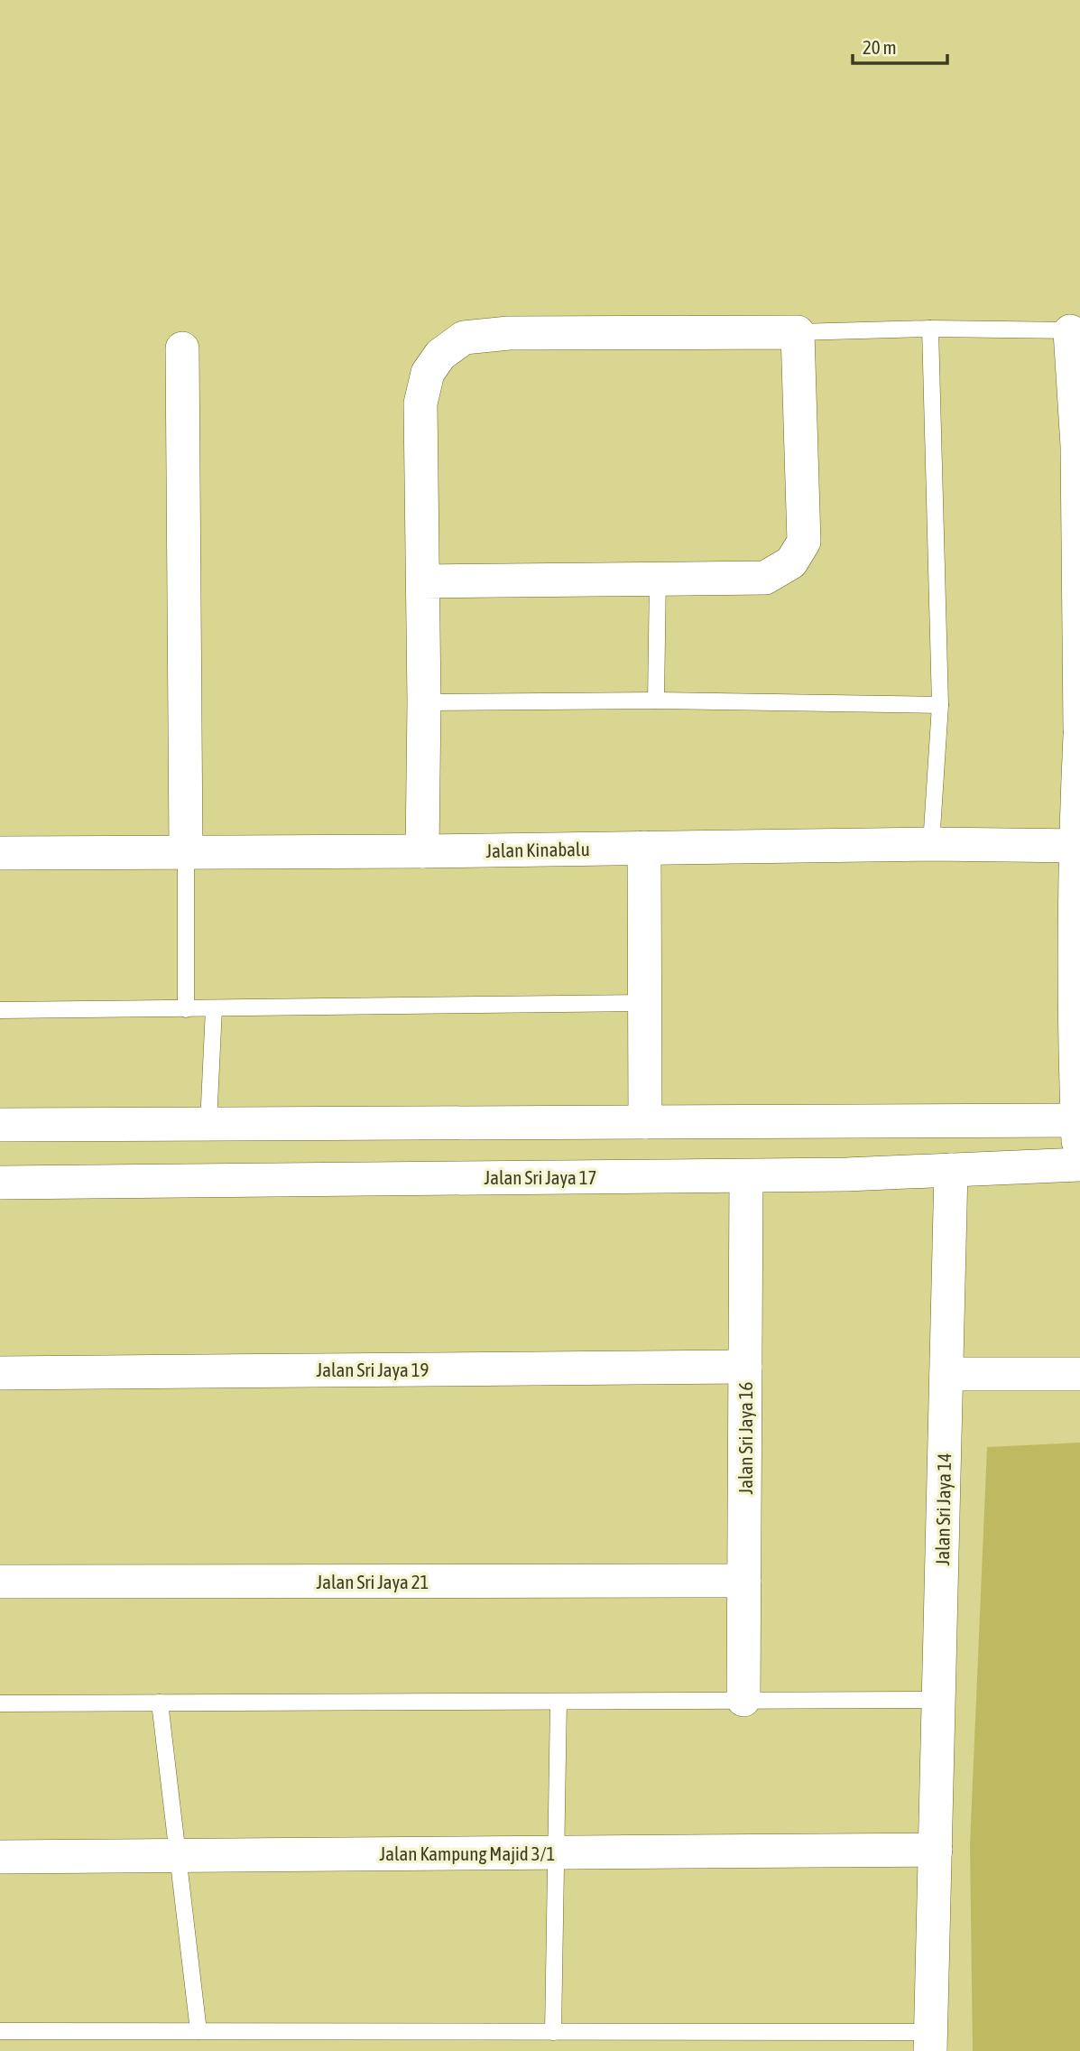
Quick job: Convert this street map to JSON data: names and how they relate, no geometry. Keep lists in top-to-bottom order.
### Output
{
  "streets": {
    "street": [
      "Jalan Kinabalu",
      "Jalan Sri Jaya 17",
      "Jalan Sri Jaya 19",
      "Jalan Sri Jaya 16",
      "Jalan Sri Jaya 14",
      "Jalan Sri Jaya 21",
      "Jalan Kampung Majid 3/1"
    ]
  },
  "crossings": [
    ["Jalan Sri Jaya 17", "Jalan Sri Jaya 16"],
    ["Jalan Sri Jaya 17", "Jalan Sri Jaya 14"],
    ["Jalan Sri Jaya 19", "Jalan Sri Jaya 16"],
    ["Jalan Sri Jaya 16", "Jalan Sri Jaya 21"],
    ["Jalan Sri Jaya 14", "Jalan Kampung Majid 3/1"]
  ],
  "scale_bar": "20 m"
}
